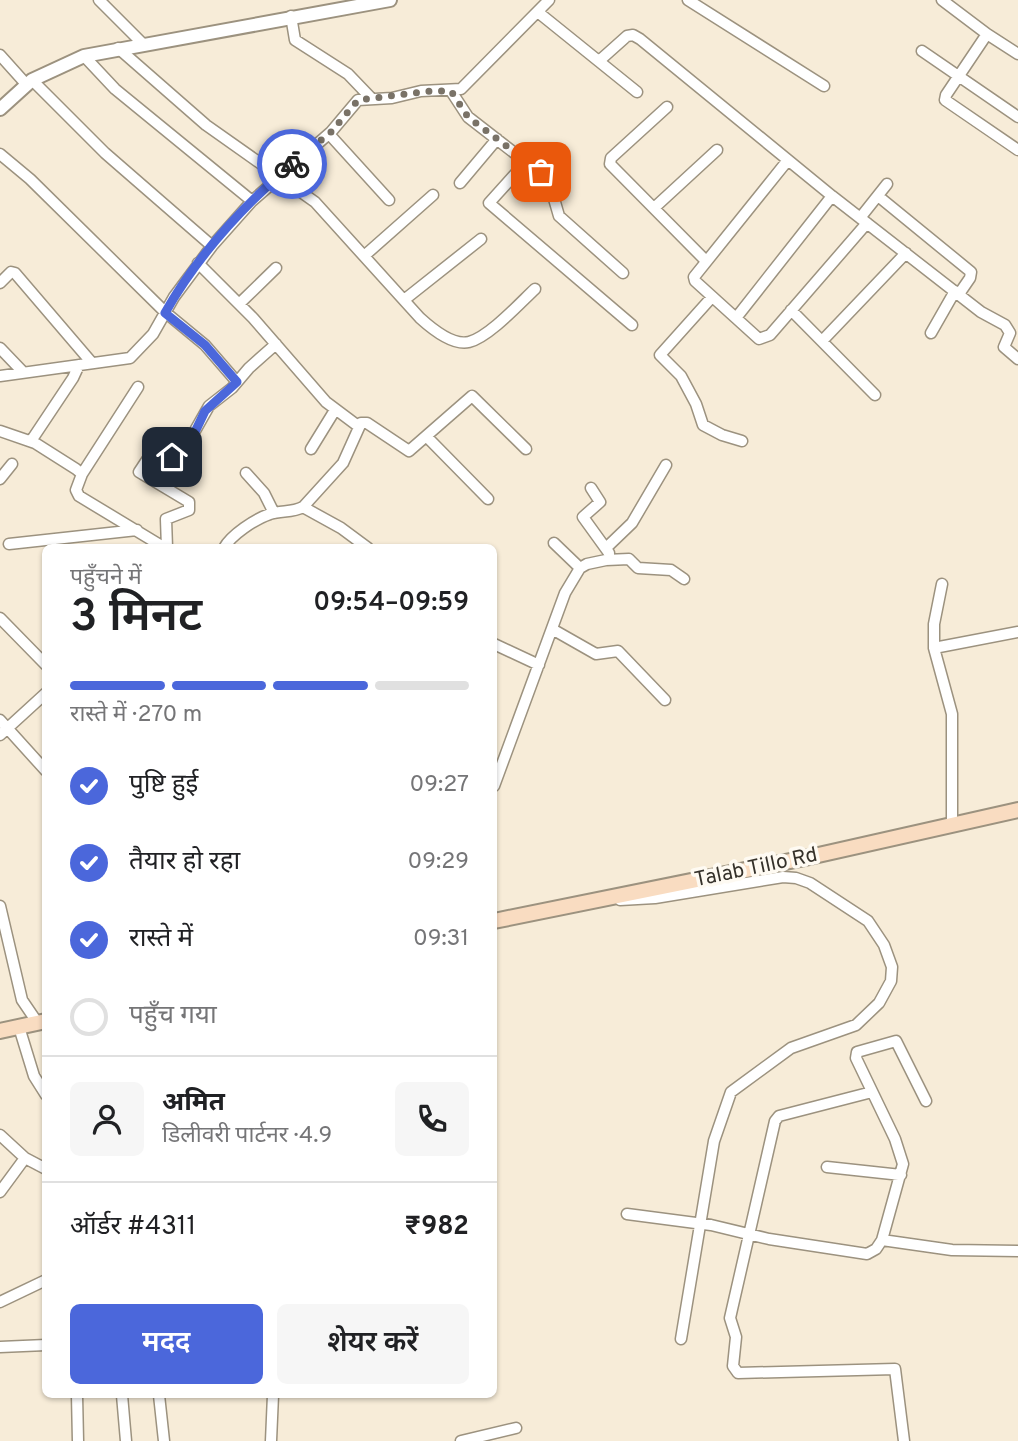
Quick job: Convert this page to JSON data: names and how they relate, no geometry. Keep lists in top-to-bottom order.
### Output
{
  "streets": {
    "main road": ["Talab Tillo Rd"]
  },
  "page": {
    "heading": ["3 मिनट", "पहुँचने में", "09:54–09:59"],
    "panel": [
      "अमित",
      "डिलीवरी पार्टनर · 4.9",
      "ऑर्डर #4311",
      "₹982"
    ],
    "bar": "रास्ते में · 270 m",
    "list": [
      ["पुष्टि हुई", "09:27"],
      ["तैयार हो रहा", "09:29"],
      ["रास्ते में", "09:31"],
      "पहुँच गया"
    ],
    "buttons": ["मदद", "शेयर करें"]
  }
}
